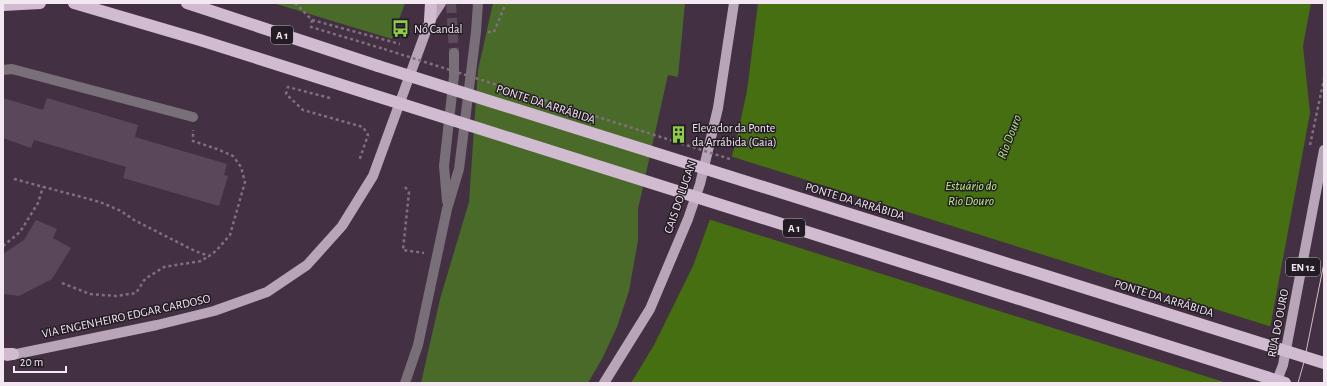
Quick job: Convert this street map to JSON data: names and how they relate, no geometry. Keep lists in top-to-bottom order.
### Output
{
  "streets": {
    "highway": ["A 1", "PONTE DA ARRÁBIDA"],
    "main road": [
      "CAIS DO LUGAN",
      "EN 12",
      "VIA ENGENHEIRO EDGAR CARDOSO",
      "RUA DO OURO"
    ]
  },
  "water": ["Rio Douro", "Estuário do Rio Douro"],
  "places": {
    "bus stop": ["Nó Candal"],
    "building": ["Elevador da Ponte da Arrábida (Gaia)"]
  },
  "scale_bar": "20 m"
}
